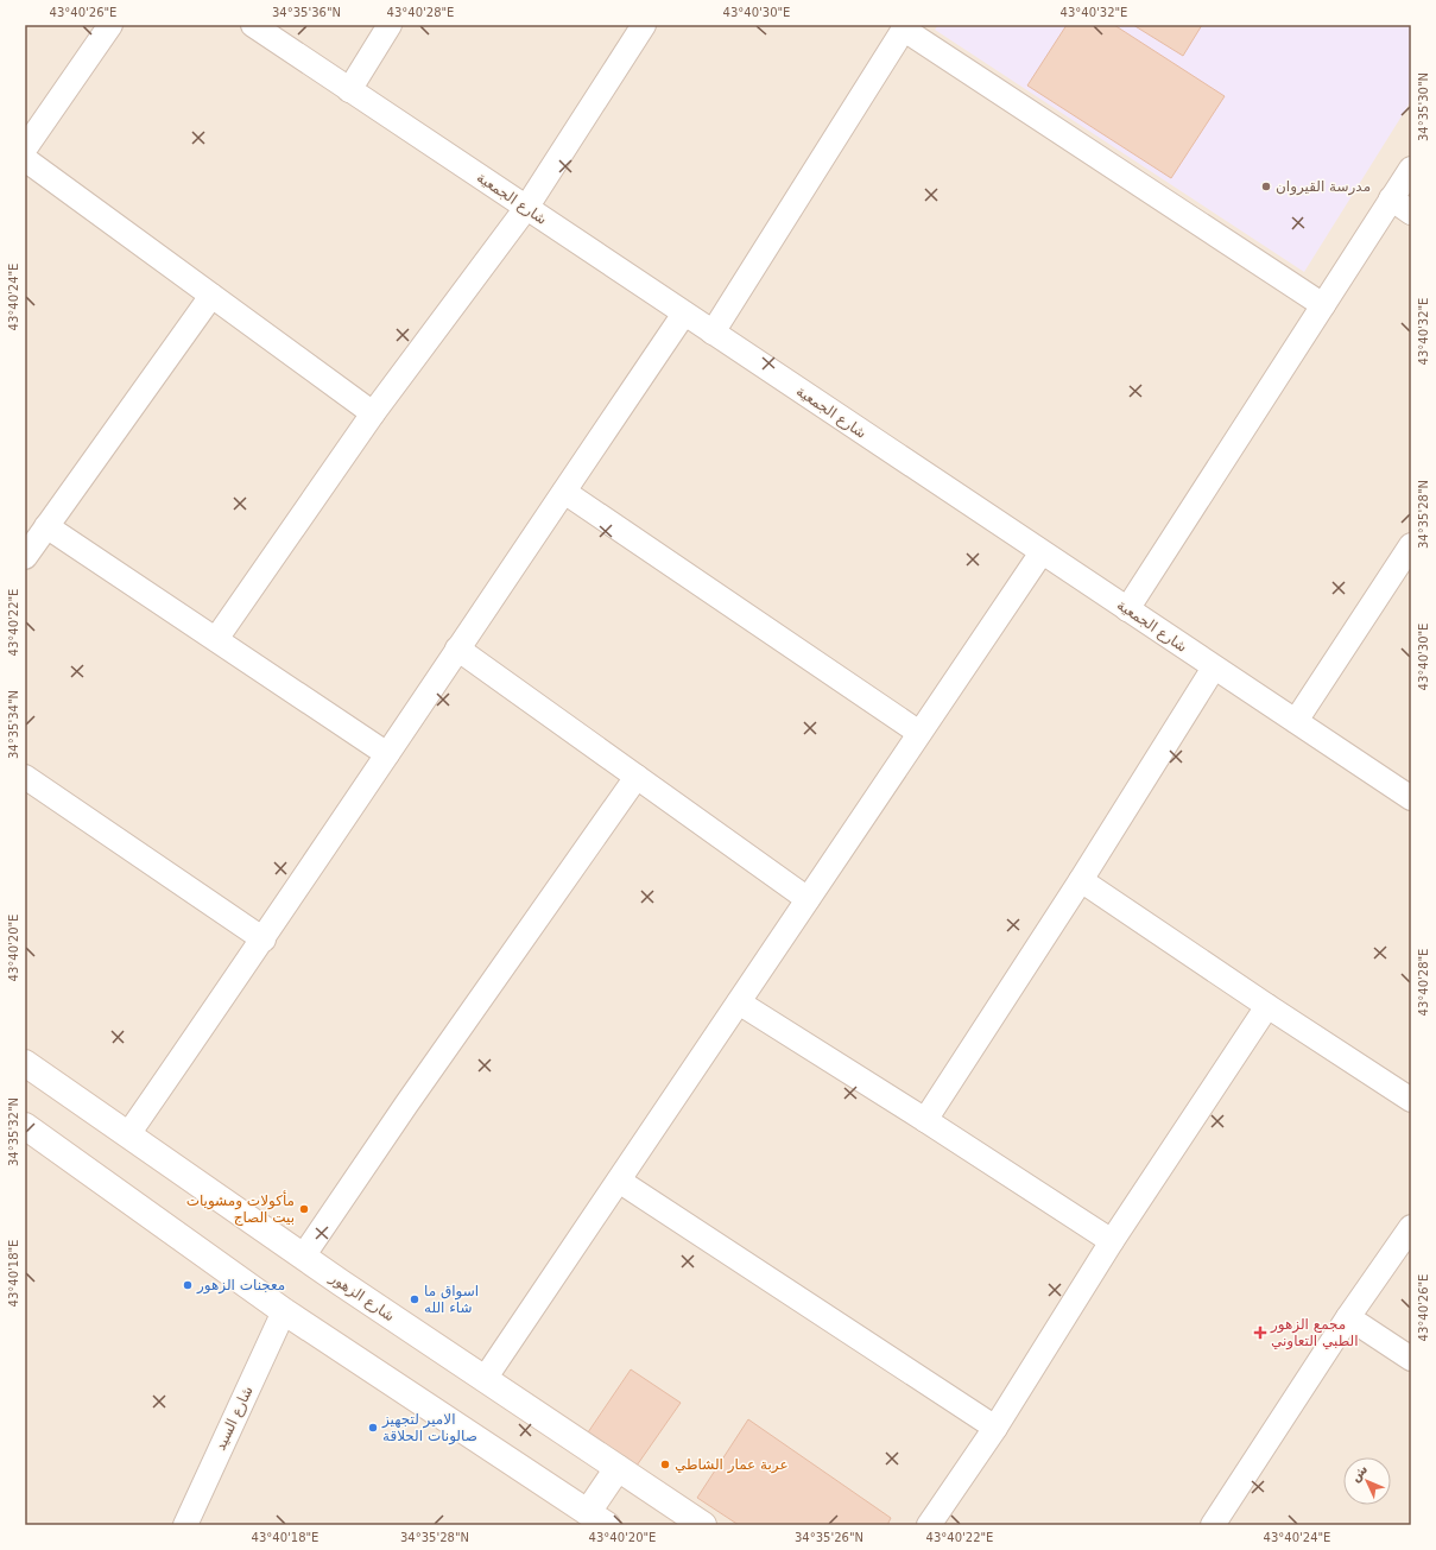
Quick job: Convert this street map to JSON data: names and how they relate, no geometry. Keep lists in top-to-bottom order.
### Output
{
  "streets": {
    "main road": ["شارع الزهور"],
    "street": ["شارع الجمعية", "شارع السيد"]
  },
  "places": {
    "other": [
      "مدرسة القيروان",
      "مأكولات ومشويات بيت الصاج",
      "معجنات الزهور",
      "اسواق ما شاء الله",
      "الامير لتجهيز صالونات الحلاقة",
      "عربة عمار الشاطي"
    ],
    "health": ["مجمع الزهور الطبي التعاوني"]
  },
  "north": "top left",
  "coordinates": [
    "43°40'26\"E",
    "34°35'36\"N",
    "43°40'28\"E",
    "43°40'30\"E",
    "43°40'32\"E",
    "34°35'30\"N",
    "43°40'24\"E",
    "34°35'28\"N",
    "43°40'22\"E",
    "34°35'34\"N",
    "43°40'20\"E",
    "34°35'32\"N",
    "43°40'18\"E",
    "34°35'26\"N"
  ]
}
